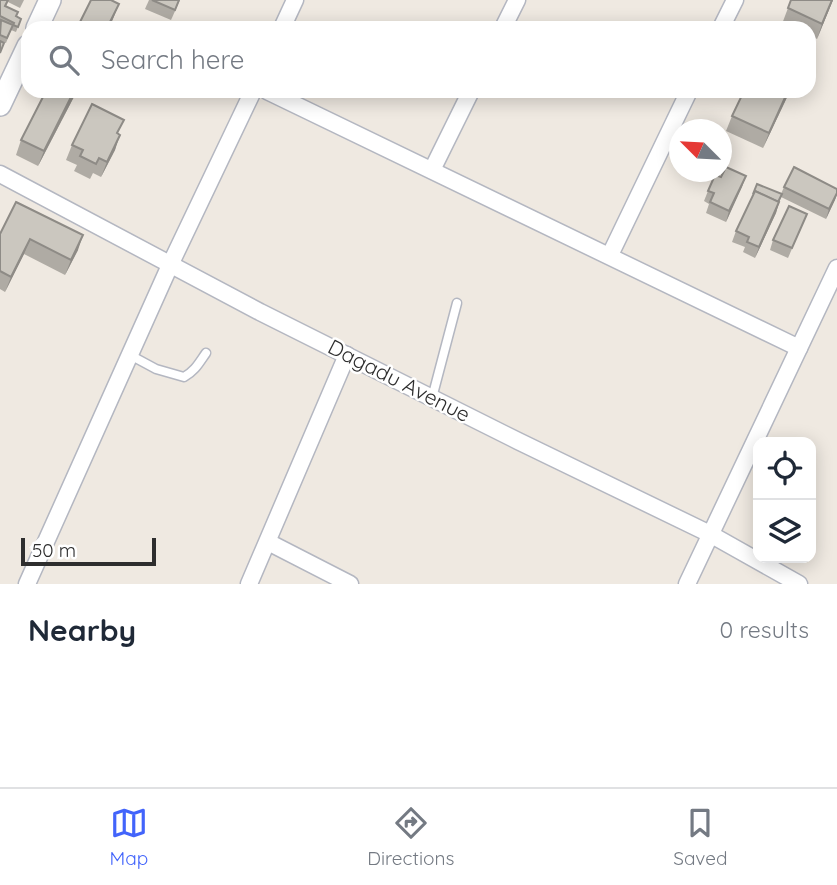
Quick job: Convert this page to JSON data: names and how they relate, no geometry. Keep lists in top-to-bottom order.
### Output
{
  "streets": {
    "street": ["Dagadu Avenue"]
  },
  "scale_bar": "50 m",
  "north": "top left",
  "page": {
    "search": "Search here",
    "scale": "50 m",
    "heading": ["Nearby", "0 results"],
    "nav": ["Map", "Directions", "Saved"]
  }
}
